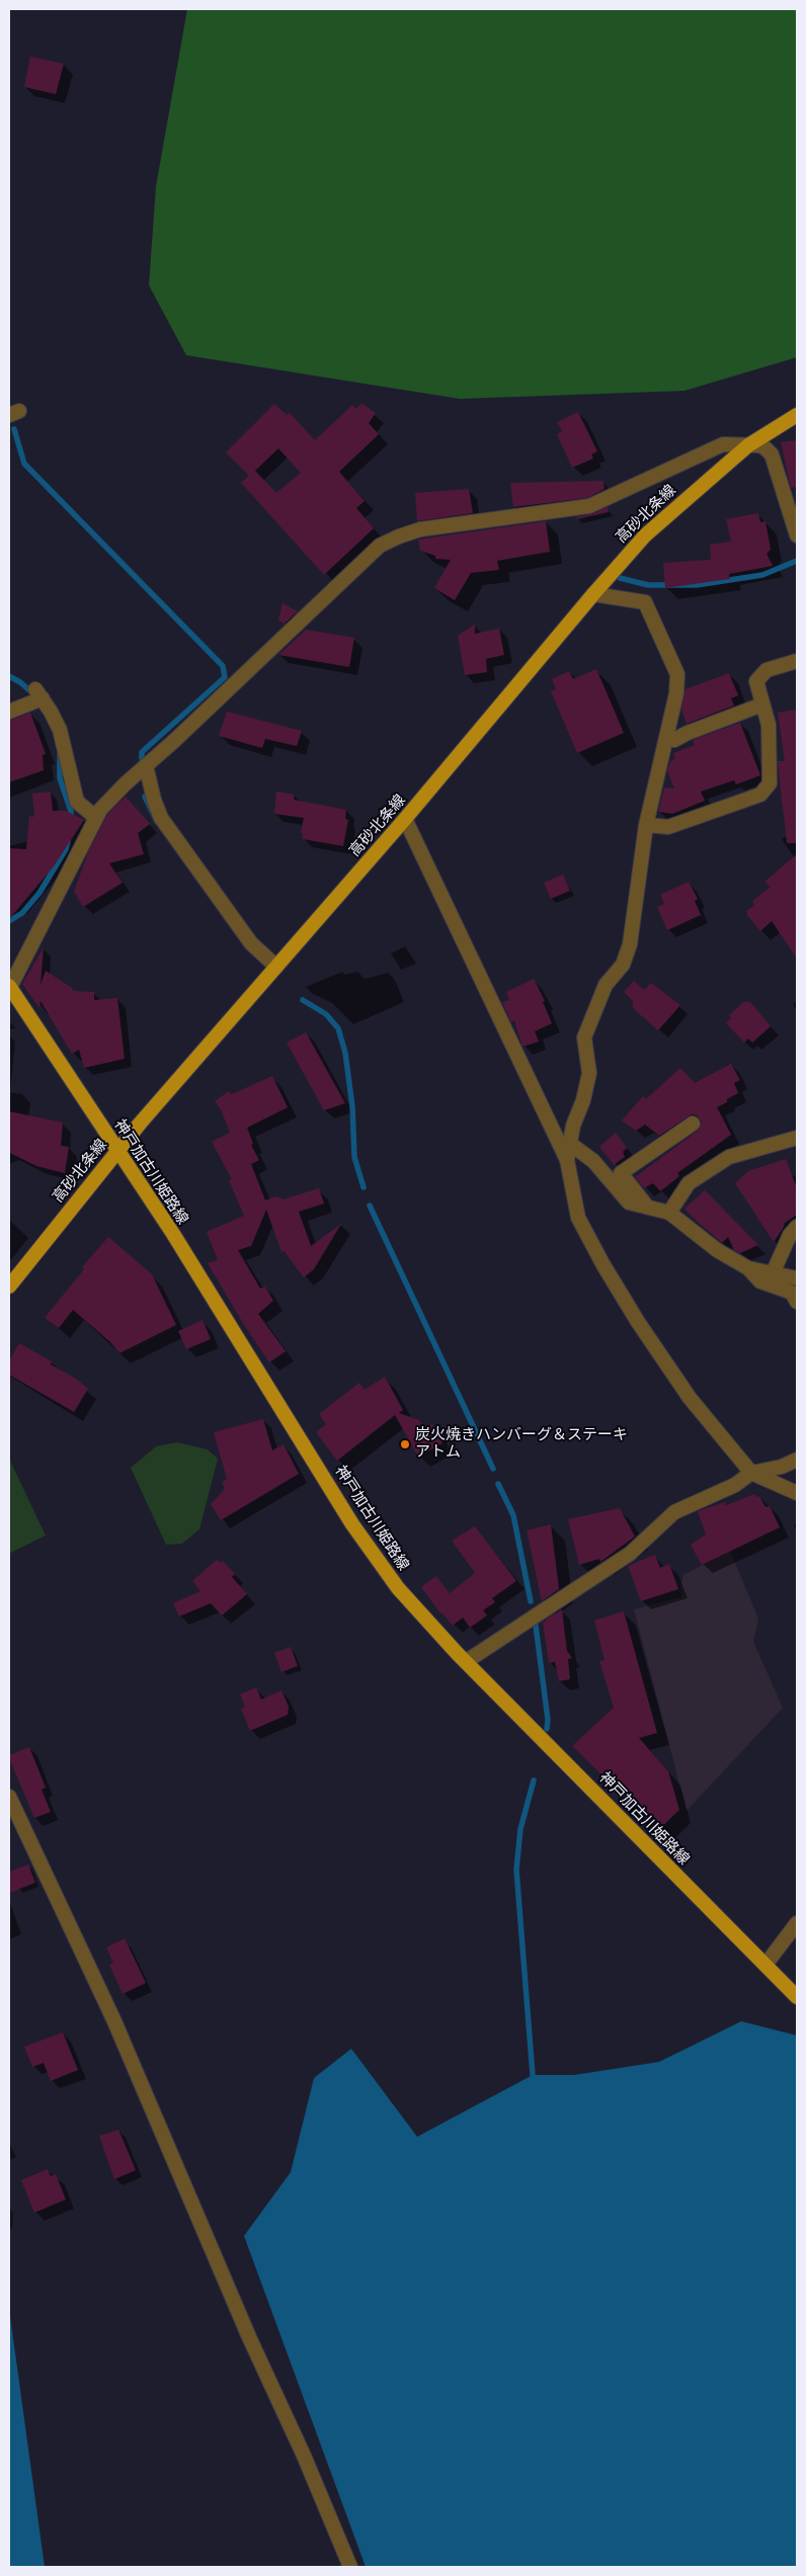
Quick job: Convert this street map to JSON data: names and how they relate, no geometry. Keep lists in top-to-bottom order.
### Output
{
  "streets": {
    "main road": ["高砂北条線", "神戸加古川姫路線"]
  },
  "crossings": [
    ["高砂北条線", "神戸加古川姫路線"]
  ],
  "places": ["炭火焼きハンバーグ＆ステーキ アトム"]
}
